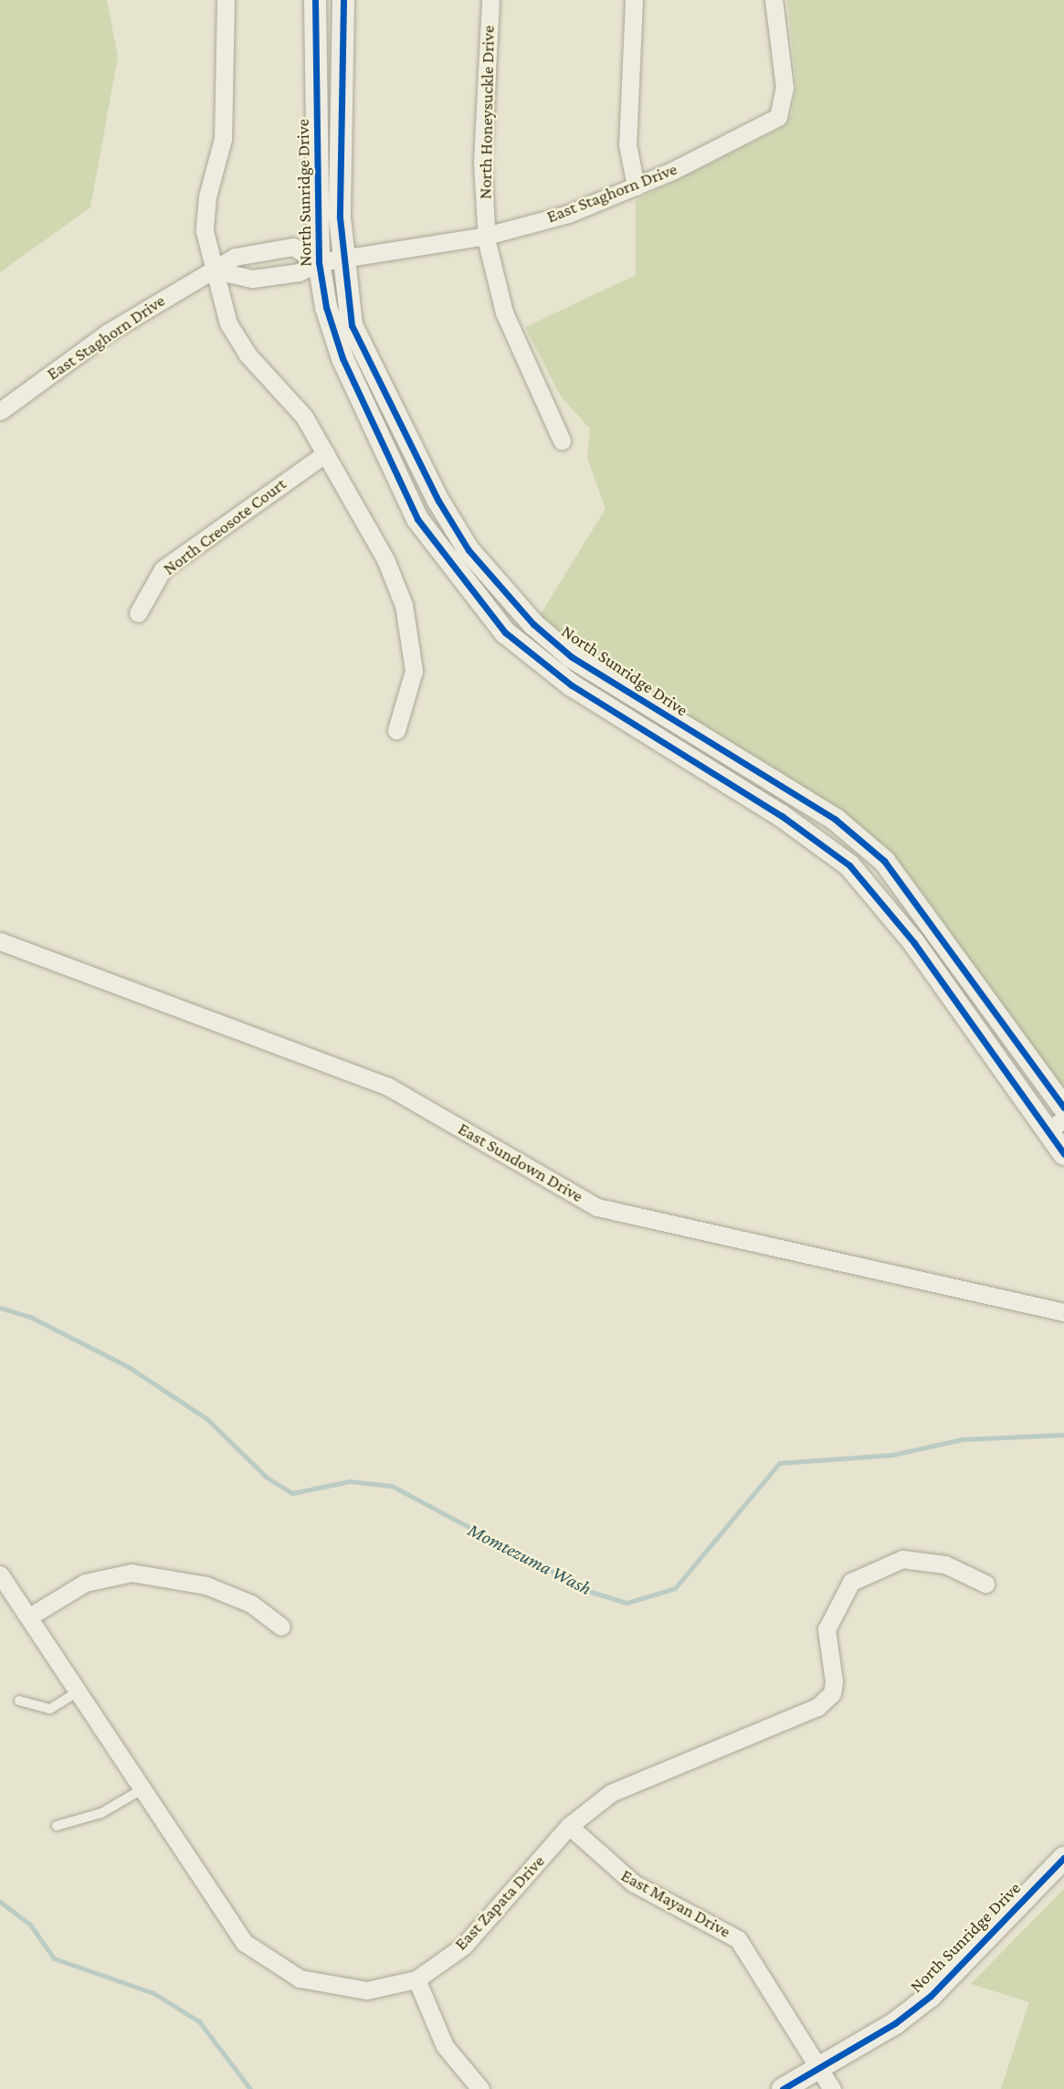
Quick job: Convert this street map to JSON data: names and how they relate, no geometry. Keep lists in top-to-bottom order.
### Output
{
  "streets": {
    "street": [
      "North Honeysuckle Drive",
      "North Sunridge Drive",
      "East Staghorn Drive",
      "North Creosote Court",
      "East Sundown Drive",
      "East Zapata Drive",
      "East Mayan Drive"
    ]
  },
  "crossings": [
    ["North Honeysuckle Drive", "East Staghorn Drive"],
    ["North Sunridge Drive", "East Staghorn Drive"],
    ["North Sunridge Drive", "East Mayan Drive"],
    ["East Zapata Drive", "East Mayan Drive"]
  ],
  "water": ["Momtezuma Wash"]
}
